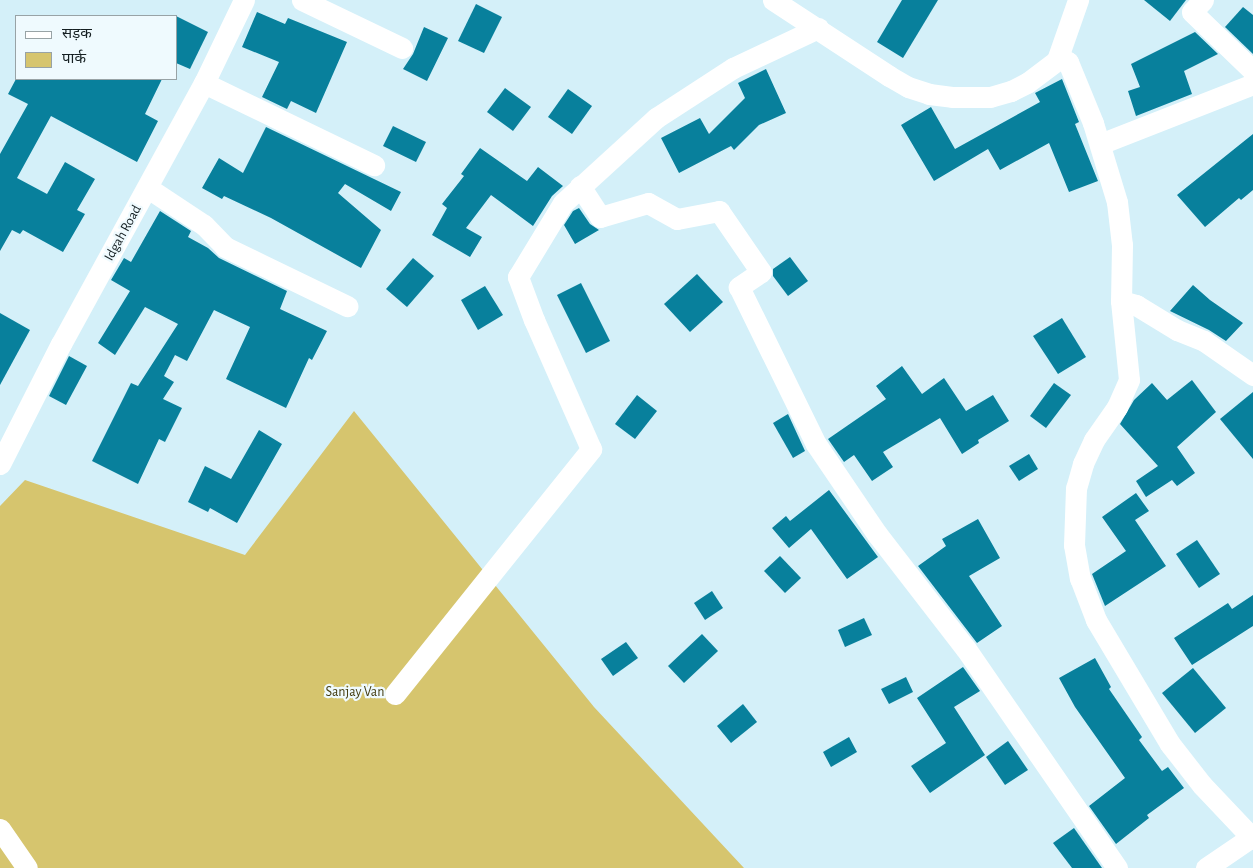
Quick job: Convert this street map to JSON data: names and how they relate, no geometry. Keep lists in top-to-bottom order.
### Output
{
  "streets": {
    "street": ["Idgah Road"]
  },
  "parks": ["Sanjay Van"],
  "legend": ["सड़क", "पार्क"]
}
